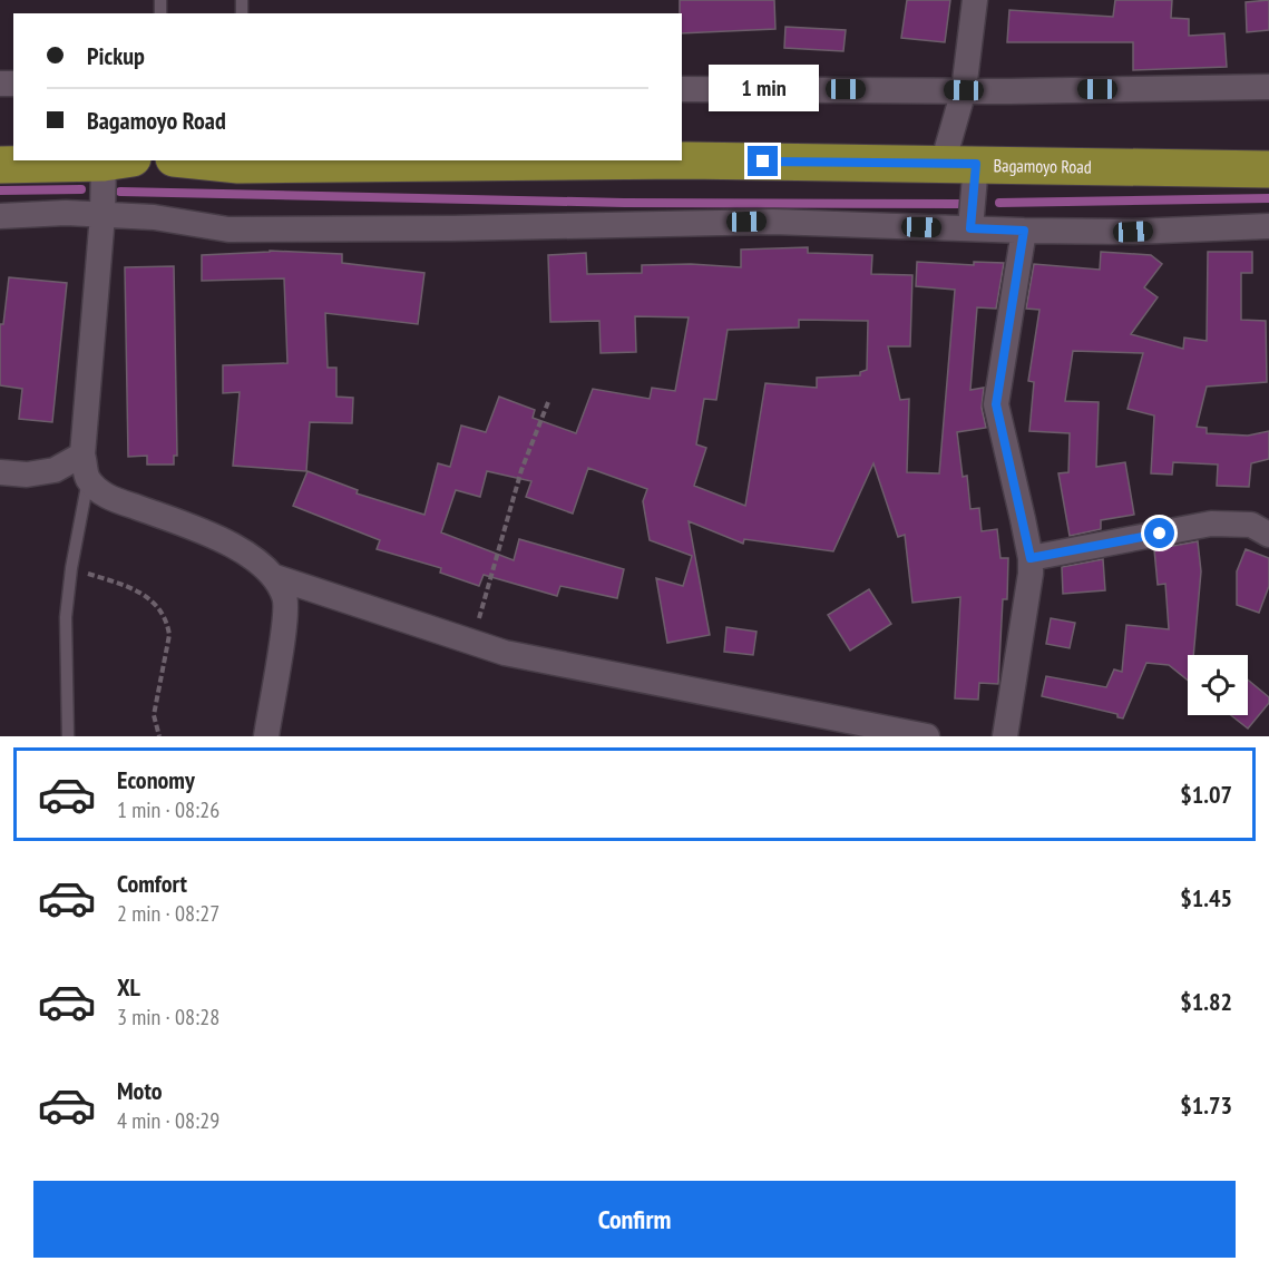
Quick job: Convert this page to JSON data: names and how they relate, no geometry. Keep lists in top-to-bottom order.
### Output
{
  "streets": {
    "highway": ["Bagamoyo Road"]
  },
  "page": {
    "banner": ["Pickup", "Bagamoyo Road"],
    "bubble": "1 min",
    "list": [
      {
        "name": "Economy",
        "note": "1 min · 08:26",
        "value": "$1.07"
      },
      {
        "name": "Comfort",
        "note": "2 min · 08:27",
        "value": "$1.45"
      },
      {
        "name": "XL",
        "note": "3 min · 08:28",
        "value": "$1.82"
      },
      {
        "name": "Moto",
        "note": "4 min · 08:29",
        "value": "$1.73"
      }
    ],
    "buttons": "Confirm"
  }
}
